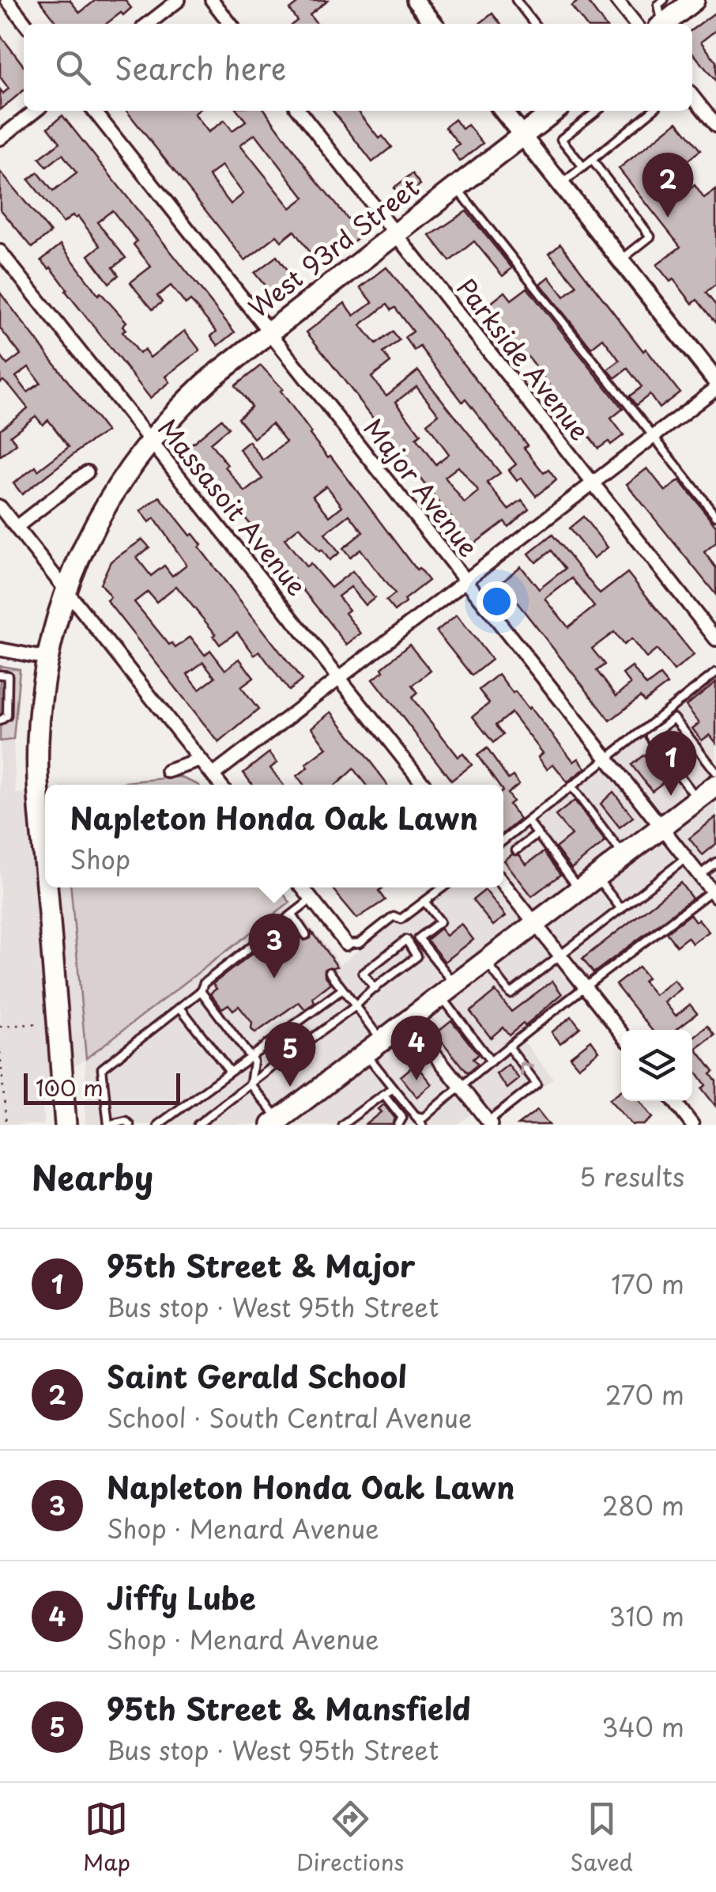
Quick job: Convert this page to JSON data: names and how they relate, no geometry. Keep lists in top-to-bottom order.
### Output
{
  "streets": {
    "main road": ["West 93rd Street"],
    "street": ["Parkside Avenue", "Major Avenue", "Massasoit Avenue"]
  },
  "crossings": [
    ["West 93rd Street", "Parkside Avenue"],
    ["West 93rd Street", "Major Avenue"],
    ["West 93rd Street", "Massasoit Avenue"]
  ],
  "scale_bar": "100 m",
  "page": {
    "search": "Search here",
    "pins": [
      "2",
      "1",
      "3",
      "4",
      "5"
    ],
    "popup": ["Napleton Honda Oak Lawn", "Shop"],
    "scale": "100 m",
    "heading": ["Nearby", "5 results"],
    "list": [
      {
        "mark": "1",
        "name": "95th Street & Major",
        "note": "Bus stop · West 95th Street",
        "value": "170 m"
      },
      {
        "mark": "2",
        "name": "Saint Gerald School",
        "note": "School · South Central Avenue",
        "value": "270 m"
      },
      {
        "mark": "3",
        "name": "Napleton Honda Oak Lawn",
        "note": "Shop · Menard Avenue",
        "value": "280 m"
      },
      {
        "mark": "4",
        "name": "Jiffy Lube",
        "note": "Shop · Menard Avenue",
        "value": "310 m"
      },
      {
        "mark": "5",
        "name": "95th Street & Mansfield",
        "note": "Bus stop · West 95th Street",
        "value": "340 m"
      }
    ],
    "nav": ["Map", "Directions", "Saved"]
  }
}
